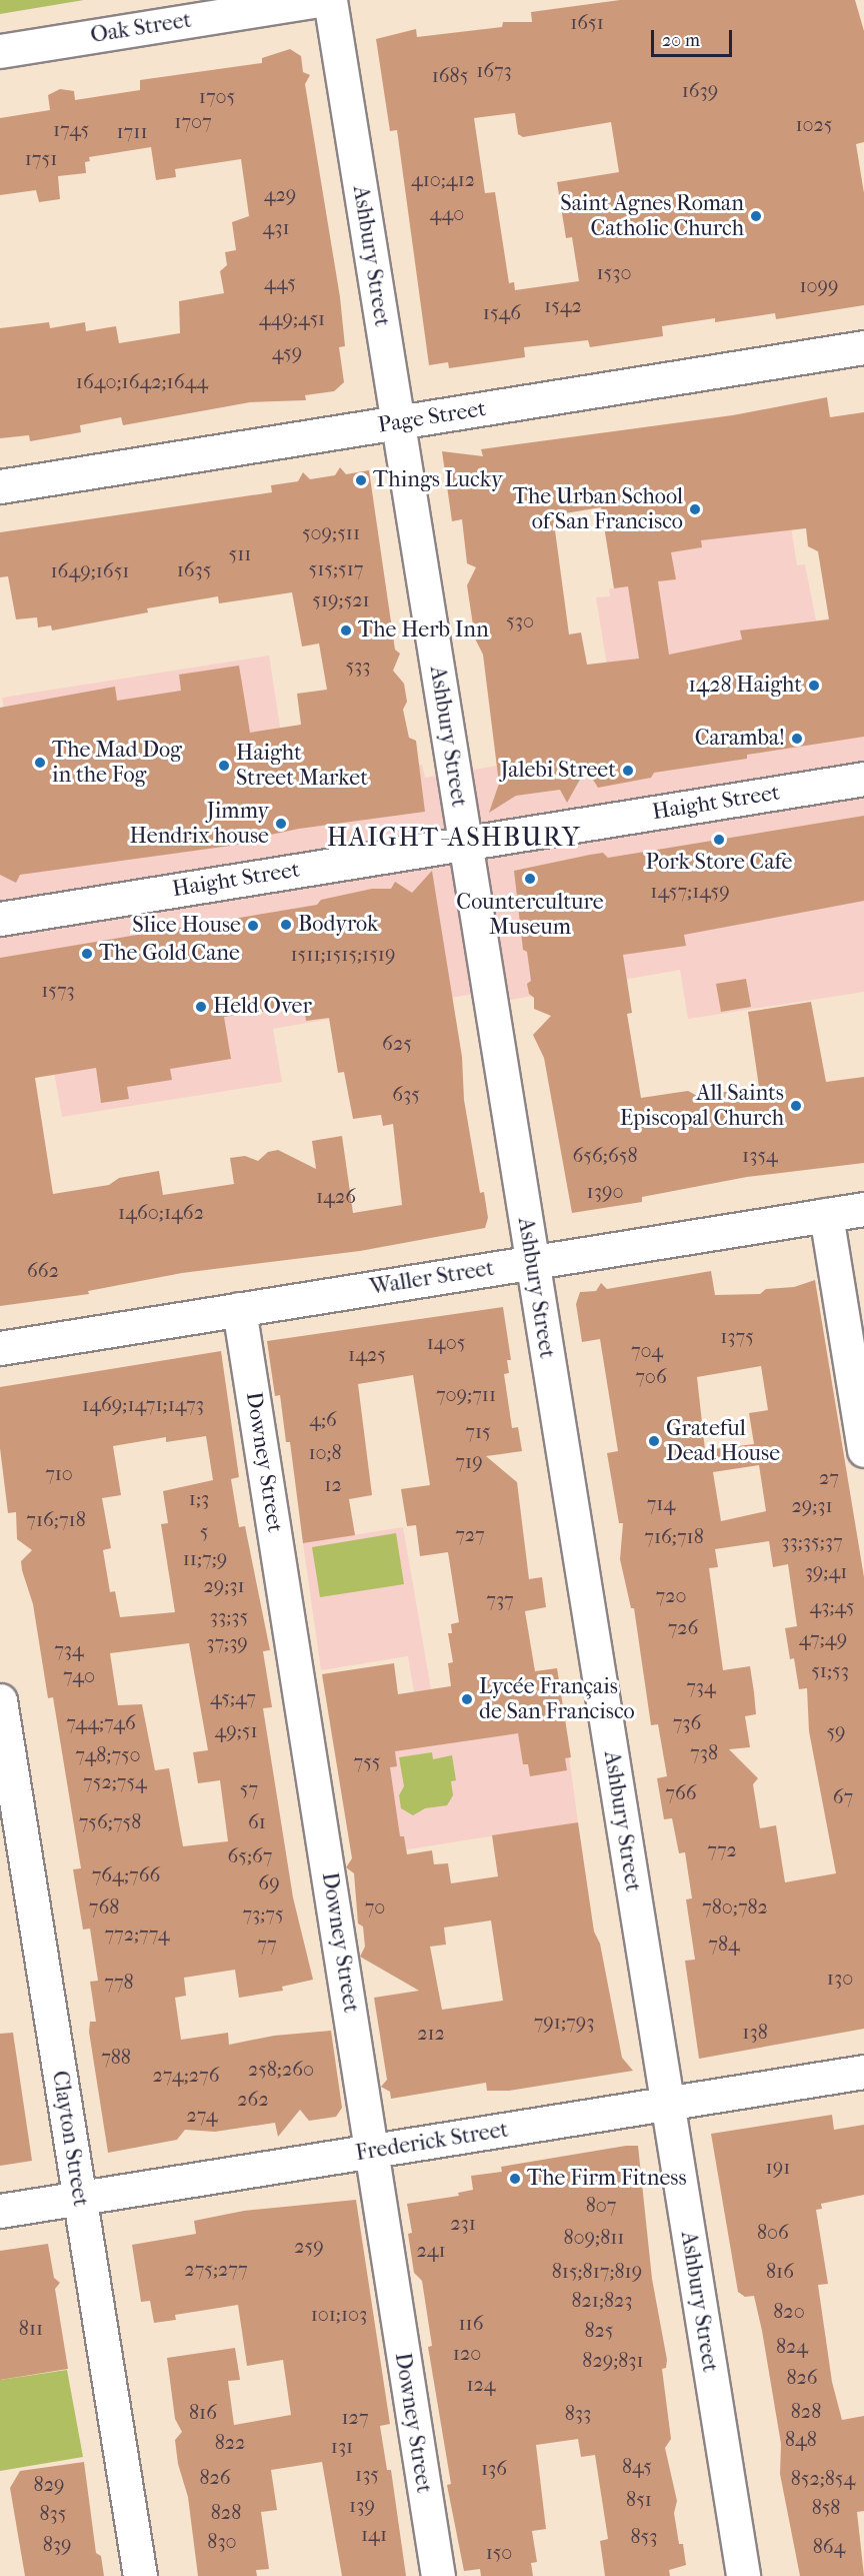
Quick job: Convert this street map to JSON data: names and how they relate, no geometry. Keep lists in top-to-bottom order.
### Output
{
  "streets": {
    "street": [
      "Oak Street",
      "Ashbury Street",
      "Page Street",
      "Haight Street",
      "Waller Street",
      "Downey Street",
      "Clayton Street",
      "Frederick Street"
    ]
  },
  "crossings": [
    ["Ashbury Street", "Page Street"],
    ["Ashbury Street", "Haight Street"],
    ["Ashbury Street", "Waller Street"],
    ["Ashbury Street", "Frederick Street"],
    ["Waller Street", "Downey Street"],
    ["Downey Street", "Frederick Street"],
    ["Clayton Street", "Frederick Street"]
  ],
  "districts": ["HAIGHT-ASHBURY"],
  "places": [
    "Saint Agnes Roman Catholic Church",
    "Things Lucky",
    "The Urban School of San Francisco",
    "The Herb Inn",
    "1428 Haight",
    "Caramba!",
    "The Mad Dog in the Fog",
    "Haight Street Market",
    "Jalebi Street",
    "Jimmy Hendrix house",
    "Pork Store Cafe",
    "Counterculture Museum",
    "Bodyrok",
    "Slice House",
    "The Gold Cane",
    "Held Over",
    "All Saints Episcopal Church",
    "Grateful Dead House",
    "Lycée Français de San Francisco",
    "The Firm Fitness"
  ],
  "house_numbers": [
    "1651",
    "1673",
    "1685",
    "1639",
    "1705",
    "1707",
    "1025",
    "1745",
    "1711",
    "1751",
    "410;412",
    "429",
    "440",
    "431",
    "1530",
    "445",
    "1099",
    "1542",
    "1546",
    "449;451",
    "459",
    "1640;1642;1644",
    "509;511",
    "511",
    "515;517",
    "1635",
    "1649;1651",
    "519;521",
    "530",
    "533",
    "1457;1459",
    "1511;1515;1519",
    "1573",
    "625",
    "635",
    "656;658",
    "1354",
    "1390",
    "1426",
    "1460;1462",
    "662",
    "1375",
    "1405",
    "704",
    "1425",
    "706",
    "709;711",
    "1469;1471;1473",
    "4;6",
    "715",
    "10;8",
    "719",
    "710",
    "27",
    "12",
    "1;3",
    "714",
    "29;31",
    "716;718",
    "5",
    "727",
    "716;718",
    "33;35;37",
    "11;7;9",
    "39;41",
    "29;31",
    "720",
    "737",
    "43;45",
    "33;35",
    "726",
    "47;49",
    "37;39",
    "734",
    "51;53",
    "740",
    "734",
    "45;47",
    "744;746",
    "736",
    "49;51",
    "59",
    "738",
    "748;750",
    "755",
    "752;754",
    "57",
    "766",
    "67",
    "756;758",
    "61",
    "772",
    "65;67",
    "764;766",
    "69",
    "768",
    "70",
    "780;782",
    "73;75",
    "772;774",
    "77",
    "784",
    "130",
    "778",
    "791;793",
    "138",
    "212",
    "788",
    "258;260",
    "274;276",
    "262",
    "274",
    "191",
    "807",
    "231",
    "806",
    "809;811",
    "259",
    "241",
    "275;277",
    "815;817;819",
    "816",
    "821;823",
    "820",
    "101;103",
    "116",
    "811",
    "825",
    "824",
    "120",
    "829;831",
    "826",
    "124",
    "828",
    "816",
    "833",
    "127",
    "848",
    "822",
    "131",
    "845",
    "136",
    "135",
    "826",
    "852;854",
    "829",
    "851",
    "139",
    "858",
    "828",
    "835",
    "141",
    "853",
    "830",
    "839",
    "864",
    "150"
  ],
  "scale_bar": "20 m"
}
